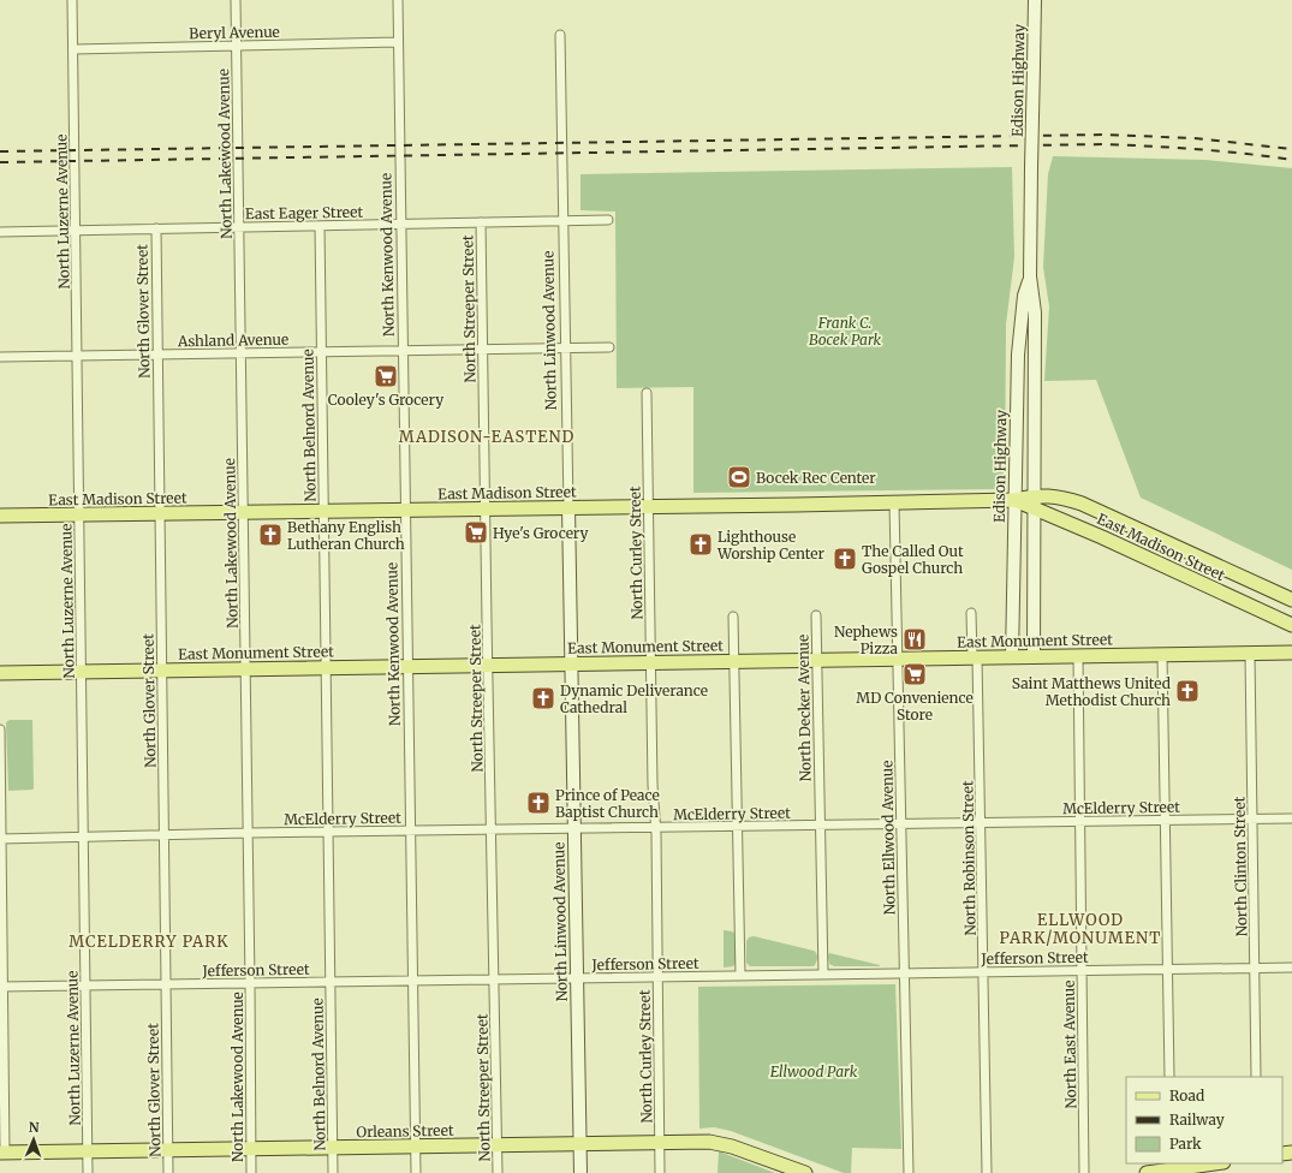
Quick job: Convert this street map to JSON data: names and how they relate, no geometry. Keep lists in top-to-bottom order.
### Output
{
  "streets": {
    "main road": [
      "Edison Highway",
      "North Linwood Avenue",
      "East Madison Street",
      "East Monument Street",
      "Orleans Street"
    ],
    "street": [
      "Beryl Avenue",
      "North Lakewood Avenue",
      "North Luzerne Avenue",
      "East Eager Street",
      "North Kenwood Avenue",
      "North Streeper Street",
      "North Glover Street",
      "Ashland Avenue",
      "North Belnord Avenue",
      "North Curley Street",
      "North Decker Avenue",
      "McElderry Street",
      "North Ellwood Avenue",
      "North Robinson Street",
      "North Clinton Street",
      "Jefferson Street",
      "North East Avenue"
    ]
  },
  "crossings": [
    ["Beryl Avenue", "North Lakewood Avenue"],
    ["Beryl Avenue", "North Luzerne Avenue"],
    ["Beryl Avenue", "North Kenwood Avenue"],
    ["Edison Highway", "East Madison Street"],
    ["Edison Highway", "East Monument Street"],
    ["North Lakewood Avenue", "East Eager Street"],
    ["North Lakewood Avenue", "Ashland Avenue"],
    ["North Lakewood Avenue", "East Madison Street"],
    ["North Lakewood Avenue", "East Monument Street"],
    ["North Lakewood Avenue", "McElderry Street"],
    ["North Lakewood Avenue", "Jefferson Street"],
    ["North Lakewood Avenue", "Orleans Street"],
    ["North Luzerne Avenue", "East Eager Street"],
    ["North Luzerne Avenue", "Ashland Avenue"],
    ["North Luzerne Avenue", "East Madison Street"],
    ["North Luzerne Avenue", "East Monument Street"],
    ["North Luzerne Avenue", "McElderry Street"],
    ["North Luzerne Avenue", "Jefferson Street"],
    ["North Luzerne Avenue", "Orleans Street"],
    ["East Eager Street", "North Kenwood Avenue"],
    ["East Eager Street", "North Streeper Street"],
    ["East Eager Street", "North Glover Street"],
    ["East Eager Street", "North Linwood Avenue"],
    ["East Eager Street", "North Belnord Avenue"],
    ["North Kenwood Avenue", "Ashland Avenue"],
    ["North Kenwood Avenue", "East Madison Street"],
    ["North Kenwood Avenue", "East Monument Street"],
    ["North Kenwood Avenue", "McElderry Street"],
    ["North Kenwood Avenue", "Jefferson Street"],
    ["North Kenwood Avenue", "Orleans Street"],
    ["North Streeper Street", "Ashland Avenue"],
    ["North Streeper Street", "East Madison Street"],
    ["North Streeper Street", "East Monument Street"],
    ["North Streeper Street", "McElderry Street"],
    ["North Streeper Street", "Jefferson Street"],
    ["North Streeper Street", "Orleans Street"],
    ["North Glover Street", "Ashland Avenue"],
    ["North Glover Street", "East Madison Street"],
    ["North Glover Street", "East Monument Street"],
    ["North Glover Street", "McElderry Street"],
    ["North Glover Street", "Jefferson Street"],
    ["North Glover Street", "Orleans Street"],
    ["North Linwood Avenue", "Ashland Avenue"],
    ["North Linwood Avenue", "East Madison Street"],
    ["North Linwood Avenue", "East Monument Street"],
    ["North Linwood Avenue", "McElderry Street"],
    ["North Linwood Avenue", "Jefferson Street"],
    ["North Linwood Avenue", "Orleans Street"],
    ["Ashland Avenue", "North Belnord Avenue"],
    ["North Belnord Avenue", "East Madison Street"],
    ["North Belnord Avenue", "East Monument Street"],
    ["North Belnord Avenue", "McElderry Street"],
    ["North Belnord Avenue", "Jefferson Street"],
    ["North Belnord Avenue", "Orleans Street"],
    ["East Madison Street", "North Curley Street"],
    ["East Madison Street", "North Ellwood Avenue"],
    ["North Curley Street", "East Monument Street"],
    ["North Curley Street", "McElderry Street"],
    ["North Curley Street", "Jefferson Street"],
    ["North Curley Street", "Orleans Street"],
    ["East Monument Street", "North Decker Avenue"],
    ["East Monument Street", "North Ellwood Avenue"],
    ["East Monument Street", "North Robinson Street"],
    ["East Monument Street", "North Clinton Street"],
    ["East Monument Street", "North East Avenue"],
    ["North Decker Avenue", "McElderry Street"],
    ["North Decker Avenue", "Jefferson Street"],
    ["McElderry Street", "North Ellwood Avenue"],
    ["McElderry Street", "North Robinson Street"],
    ["McElderry Street", "North Clinton Street"],
    ["McElderry Street", "North East Avenue"],
    ["North Ellwood Avenue", "Jefferson Street"],
    ["North Robinson Street", "Jefferson Street"],
    ["North Clinton Street", "Jefferson Street"],
    ["Jefferson Street", "North East Avenue"]
  ],
  "districts": ["MADISON-EASTEND", "ELLWOOD PARK/MONUMENT", "MCELDERRY PARK"],
  "parks": ["Frank C. Bocek Park", "Ellwood Park"],
  "places": {
    "supermarket": ["Cooley's Grocery", "Hye's Grocery", "MD Convenience Store"],
    "sports": ["Bocek Rec Center"],
    "church": [
      "Bethany English Lutheran Church",
      "Lighthouse Worship Center",
      "The Called Out Gospel Church",
      "Saint Matthews United Methodist Church",
      "Dynamic Deliverance Cathedral",
      "Prince of Peace Baptist Church"
    ],
    "restaurant": ["Nephews Pizza"]
  },
  "legend": ["Road", "Railway", "Park"],
  "north": "top"
}
